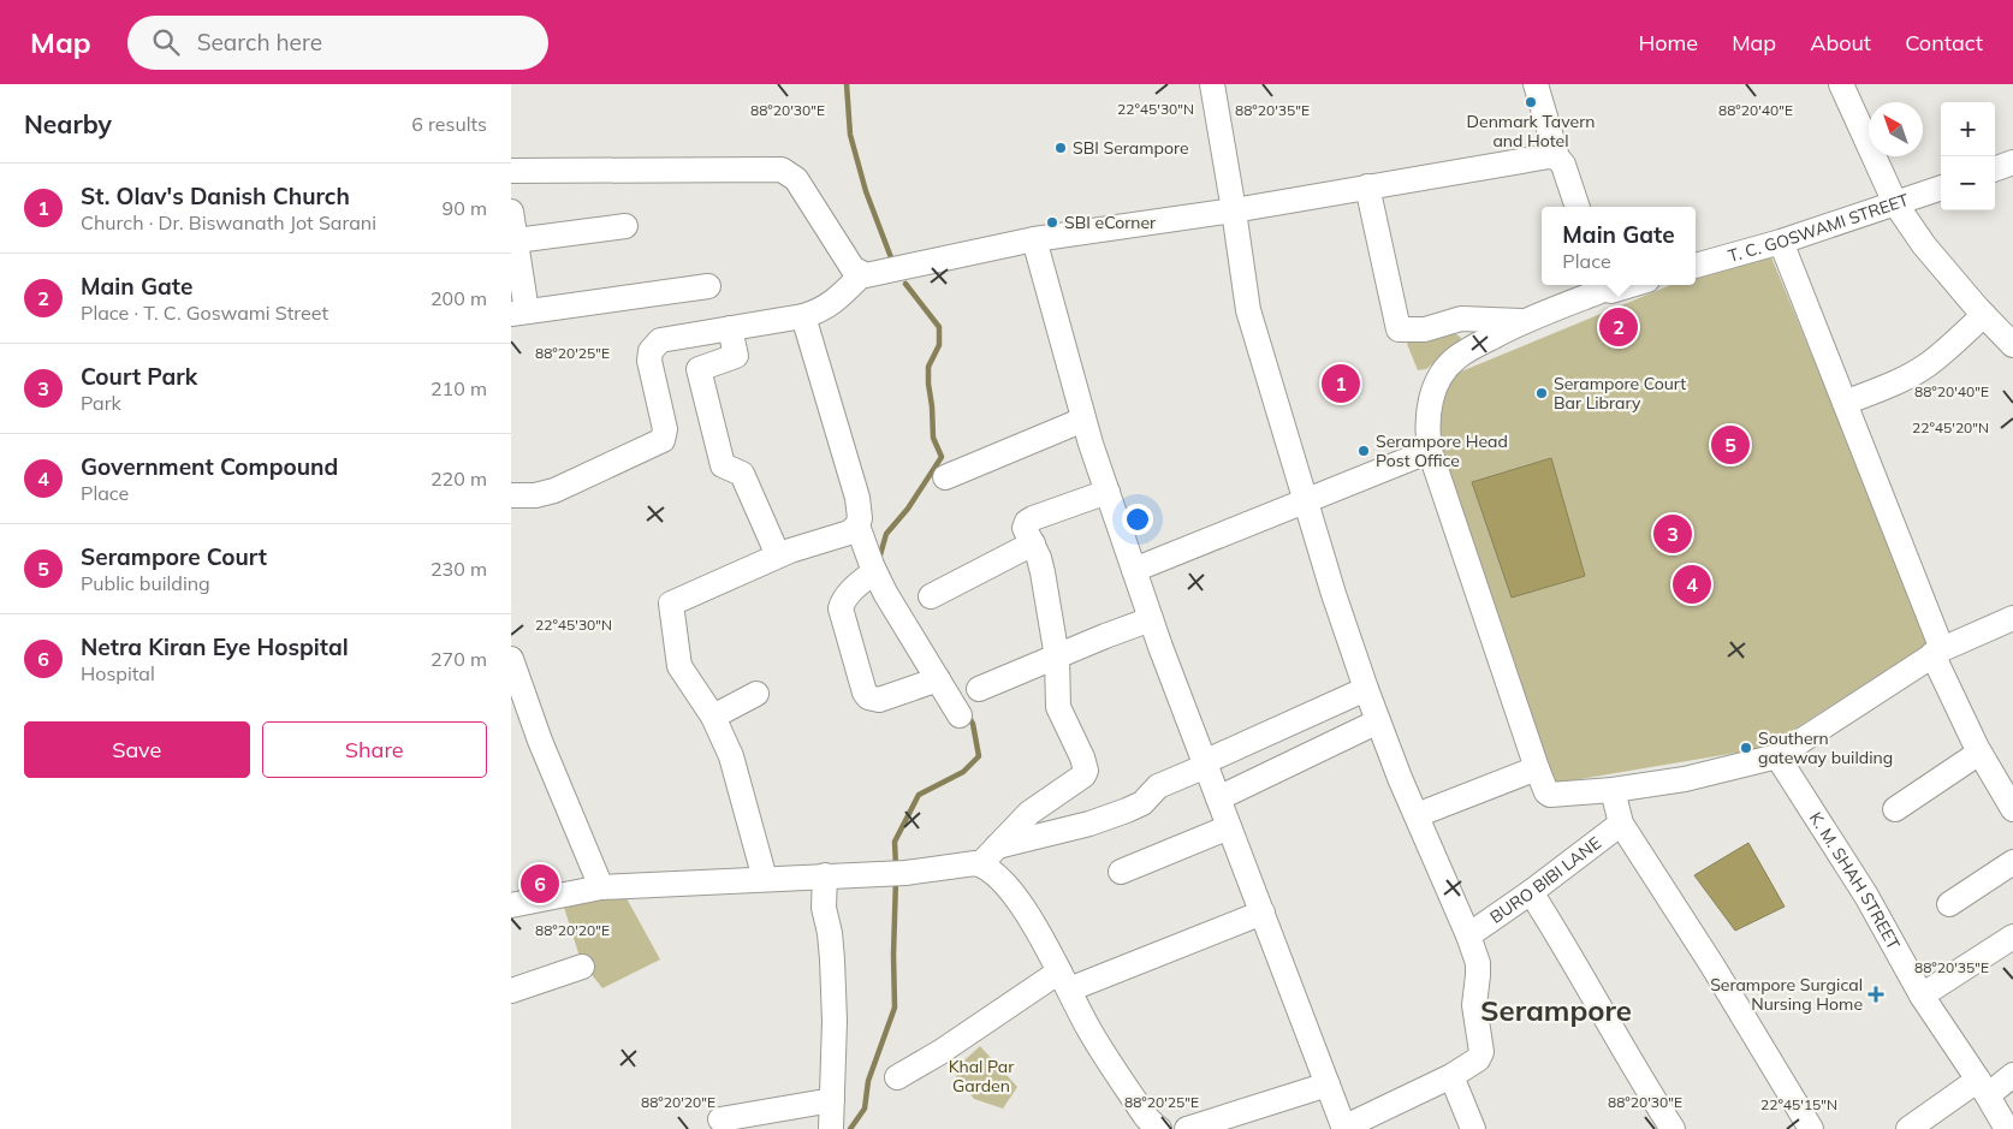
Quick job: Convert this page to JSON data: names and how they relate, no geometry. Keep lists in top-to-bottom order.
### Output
{
  "streets": {
    "street": ["T. C. GOSWAMI STREET", "BURO BIBI LANE", "K. M. SHAH STREET"]
  },
  "districts": ["Serampore"],
  "parks": ["Khal Par Garden"],
  "places": {
    "other": [
      "Denmark Tavern and Hotel",
      "SBI Serampore",
      "SBI eCorner",
      "Serampore Court Bar Library",
      "Serampore Head Post Office",
      "Southern gateway building"
    ],
    "health": ["Serampore Surgical Nursing Home"]
  },
  "north": "top left",
  "page": {
    "header": "Map",
    "search": "Search here",
    "nav": [
      "Home",
      "Map",
      "About",
      "Contact"
    ],
    "heading": ["Nearby", "6 results"],
    "map_buttons": ["+", "−"],
    "list": [
      {
        "mark": "1",
        "name": "St. Olav's Danish Church",
        "note": "Church · Dr. Biswanath Jot Sarani",
        "value": "90 m"
      },
      {
        "mark": "2",
        "name": "Main Gate",
        "note": "Place · T. C. Goswami Street",
        "value": "200 m"
      },
      {
        "mark": "3",
        "name": "Court Park",
        "note": "Park",
        "value": "210 m"
      },
      {
        "mark": "4",
        "name": "Government Compound",
        "note": "Place",
        "value": "220 m"
      },
      {
        "mark": "5",
        "name": "Serampore Court",
        "note": "Public building",
        "value": "230 m"
      },
      {
        "mark": "6",
        "name": "Netra Kiran Eye Hospital",
        "note": "Hospital",
        "value": "270 m"
      }
    ],
    "popup": ["Main Gate", "Place"],
    "pins": [
      "2",
      "1",
      "5",
      "3",
      "4",
      "6"
    ],
    "buttons": ["Save", "Share"]
  },
  "coordinates": [
    "22°45'30\"N",
    "88°20'30\"E",
    "88°20'35\"E",
    "88°20'40\"E",
    "88°20'25\"E",
    "22°45'20\"N",
    "88°20'20\"E",
    "22°45'15\"N"
  ]
}
